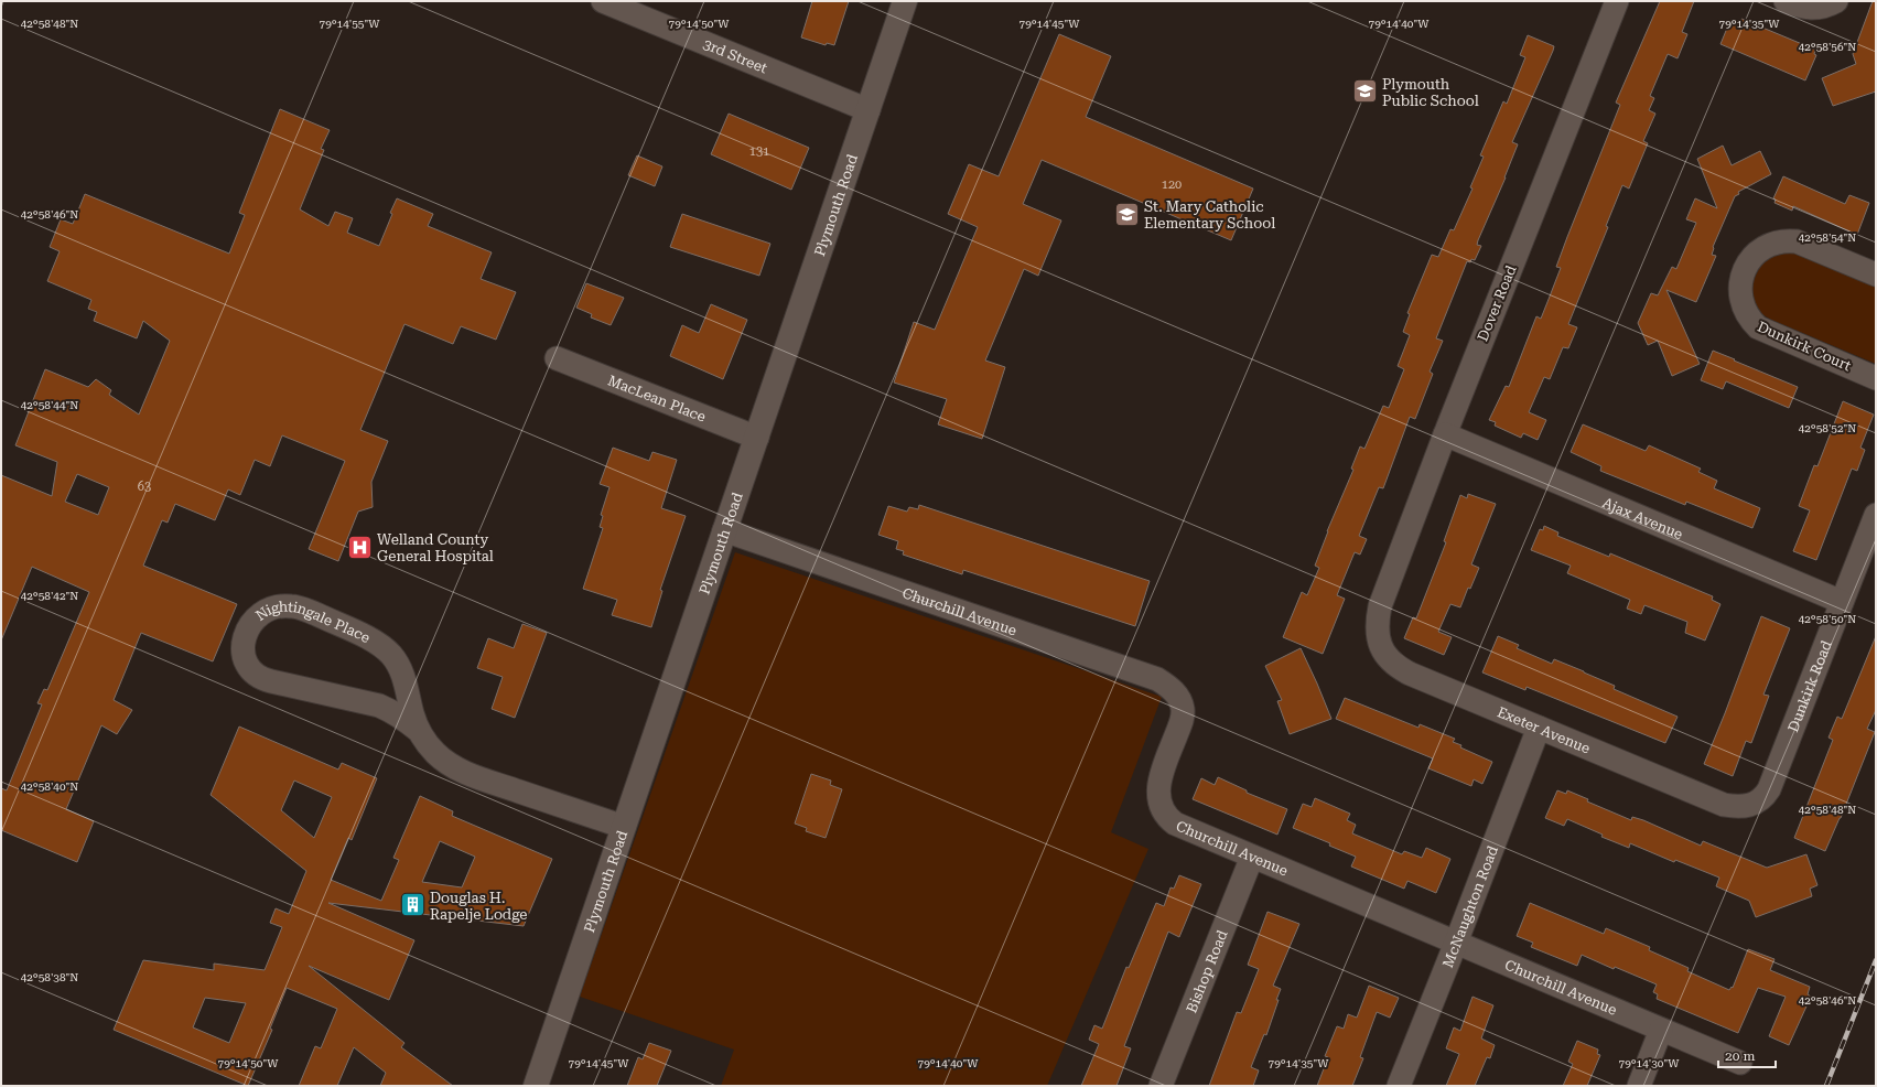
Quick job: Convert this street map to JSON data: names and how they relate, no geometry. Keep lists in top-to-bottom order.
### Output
{
  "streets": {
    "street": [
      "3rd Street",
      "Plymouth Road",
      "Dover Road",
      "Dunkirk Court",
      "MacLean Place",
      "Ajax Avenue",
      "Churchill Avenue",
      "Nightingale Place",
      "Dunkirk Road",
      "Exeter Avenue",
      "McNaughton Road",
      "Bishop Road"
    ]
  },
  "crossings": [
    ["3rd Street", "Plymouth Road"],
    ["Plymouth Road", "MacLean Place"],
    ["Plymouth Road", "Churchill Avenue"],
    ["Plymouth Road", "Nightingale Place"],
    ["Dover Road", "Ajax Avenue"],
    ["Dover Road", "Exeter Avenue"],
    ["Ajax Avenue", "Dunkirk Road"],
    ["Churchill Avenue", "McNaughton Road"],
    ["Churchill Avenue", "Bishop Road"],
    ["Dunkirk Road", "Exeter Avenue"],
    ["Exeter Avenue", "McNaughton Road"]
  ],
  "places": {
    "school or university": ["Plymouth Public School", "St. Mary Catholic Elementary School"],
    "hospital": ["Welland County General Hospital"],
    "building": ["Douglas H. Rapelje Lodge"]
  },
  "house_numbers": ["131", "120", "63"],
  "scale_bar": "20 m",
  "coordinates": [
    "79°14'55\"W",
    "79°14'50\"W",
    "79°14'45\"W",
    "79°14'40\"W",
    "79°14'35\"W",
    "42°58'48\"N",
    "42°58'56\"N",
    "42°58'46\"N",
    "42°58'54\"N",
    "42°58'44\"N",
    "42°58'52\"N",
    "42°58'42\"N",
    "42°58'50\"N",
    "42°58'40\"N",
    "42°58'38\"N",
    "79°14'30\"W"
  ]
}
